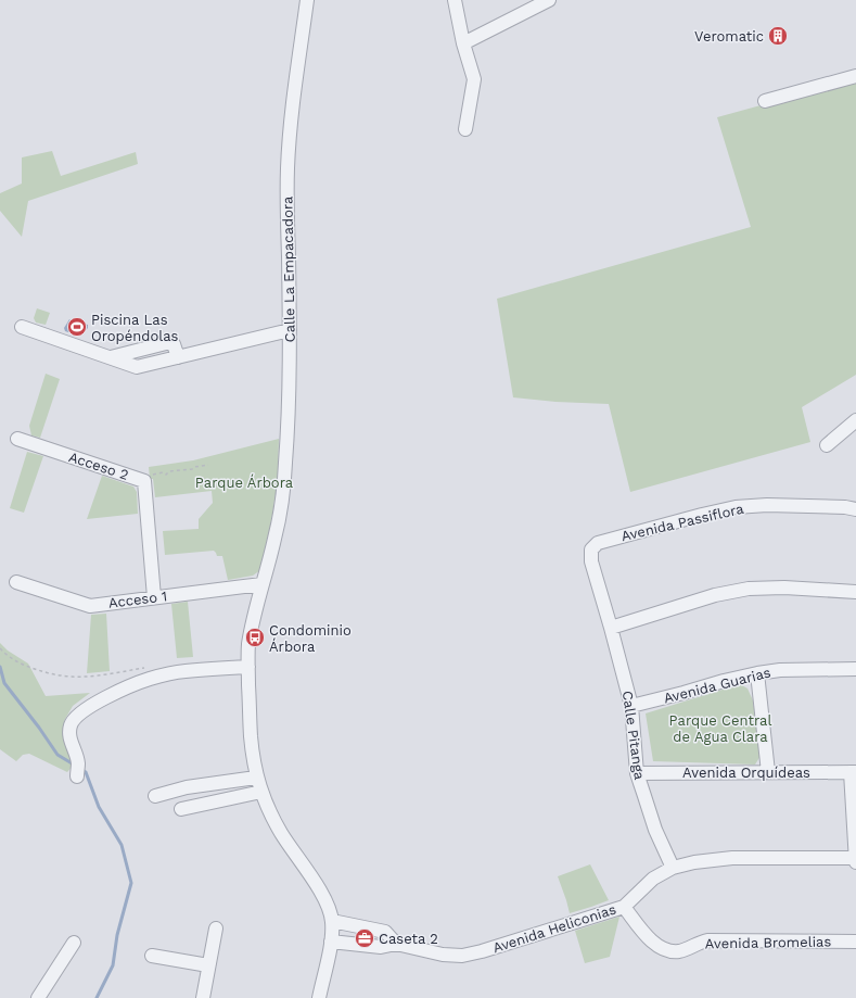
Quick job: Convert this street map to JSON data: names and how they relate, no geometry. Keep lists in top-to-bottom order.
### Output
{
  "streets": {
    "street": [
      "Calle La Empacadora",
      "Acceso 2",
      "Avenida Passiflora",
      "Acceso 1",
      "Avenida Guarias",
      "Calle Pitanga",
      "Avenida Orquídeas",
      "Avenida Heliconias",
      "Avenida Bromelias"
    ]
  },
  "crossings": [
    ["Calle La Empacadora", "Acceso 1"],
    ["Calle La Empacadora", "Avenida Heliconias"],
    ["Acceso 2", "Acceso 1"],
    ["Avenida Passiflora", "Calle Pitanga"],
    ["Avenida Guarias", "Calle Pitanga"],
    ["Calle Pitanga", "Avenida Orquídeas"],
    ["Calle Pitanga", "Avenida Heliconias"],
    ["Avenida Heliconias", "Avenida Bromelias"]
  ],
  "parks": ["Parque Árbora", "Parque Central de Agua Clara"],
  "places": {
    "building": ["Veromatic"],
    "sports": ["Piscina Las Oropéndolas"],
    "bus stop": ["Condominio Árbora"],
    "office": ["Caseta 2"]
  }
}
